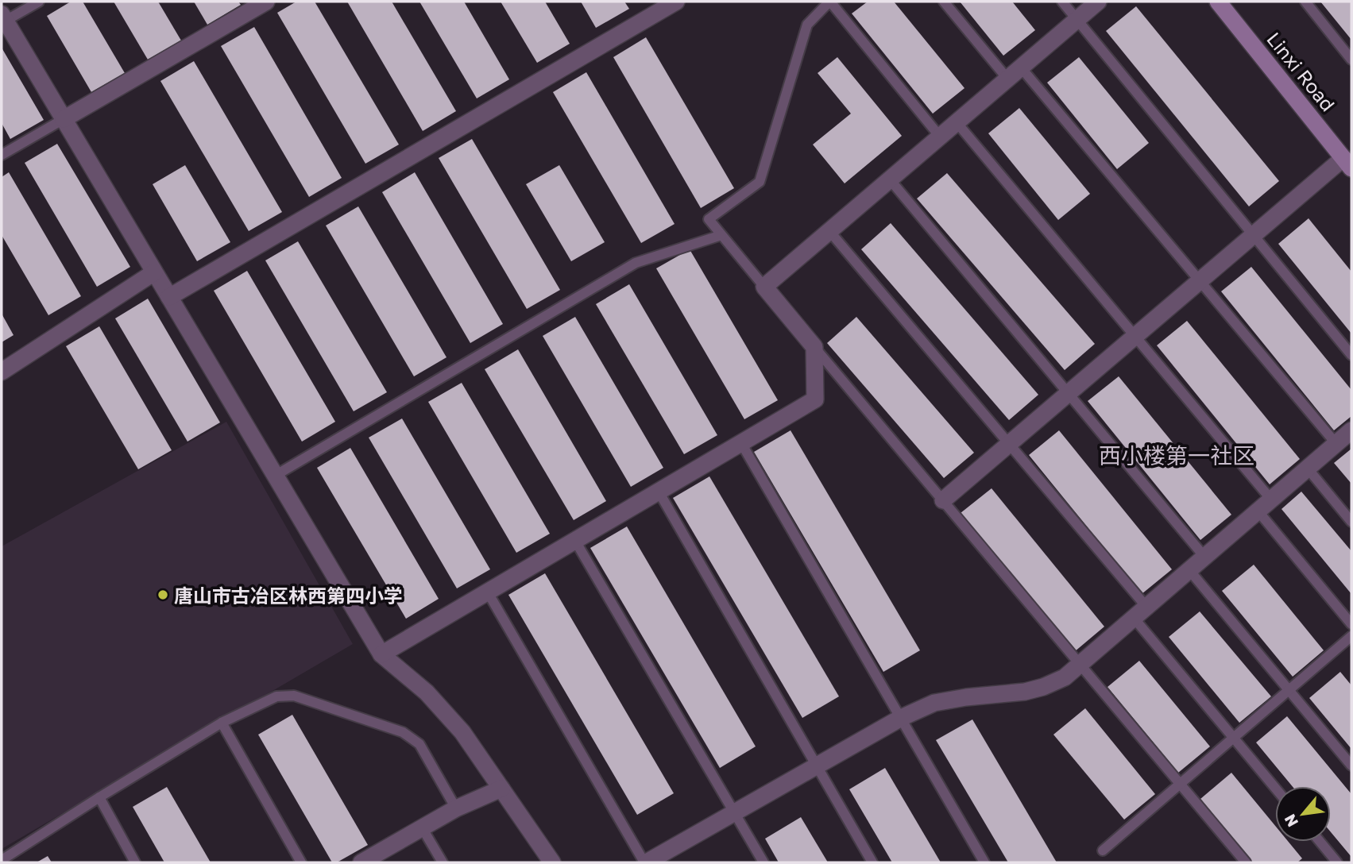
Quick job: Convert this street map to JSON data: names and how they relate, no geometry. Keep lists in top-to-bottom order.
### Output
{
  "streets": {
    "main road": ["Linxi Road"]
  },
  "districts": ["西小楼第一社区"],
  "places": ["唐山市古冶区林西第四小学"],
  "north": "bottom left"
}
